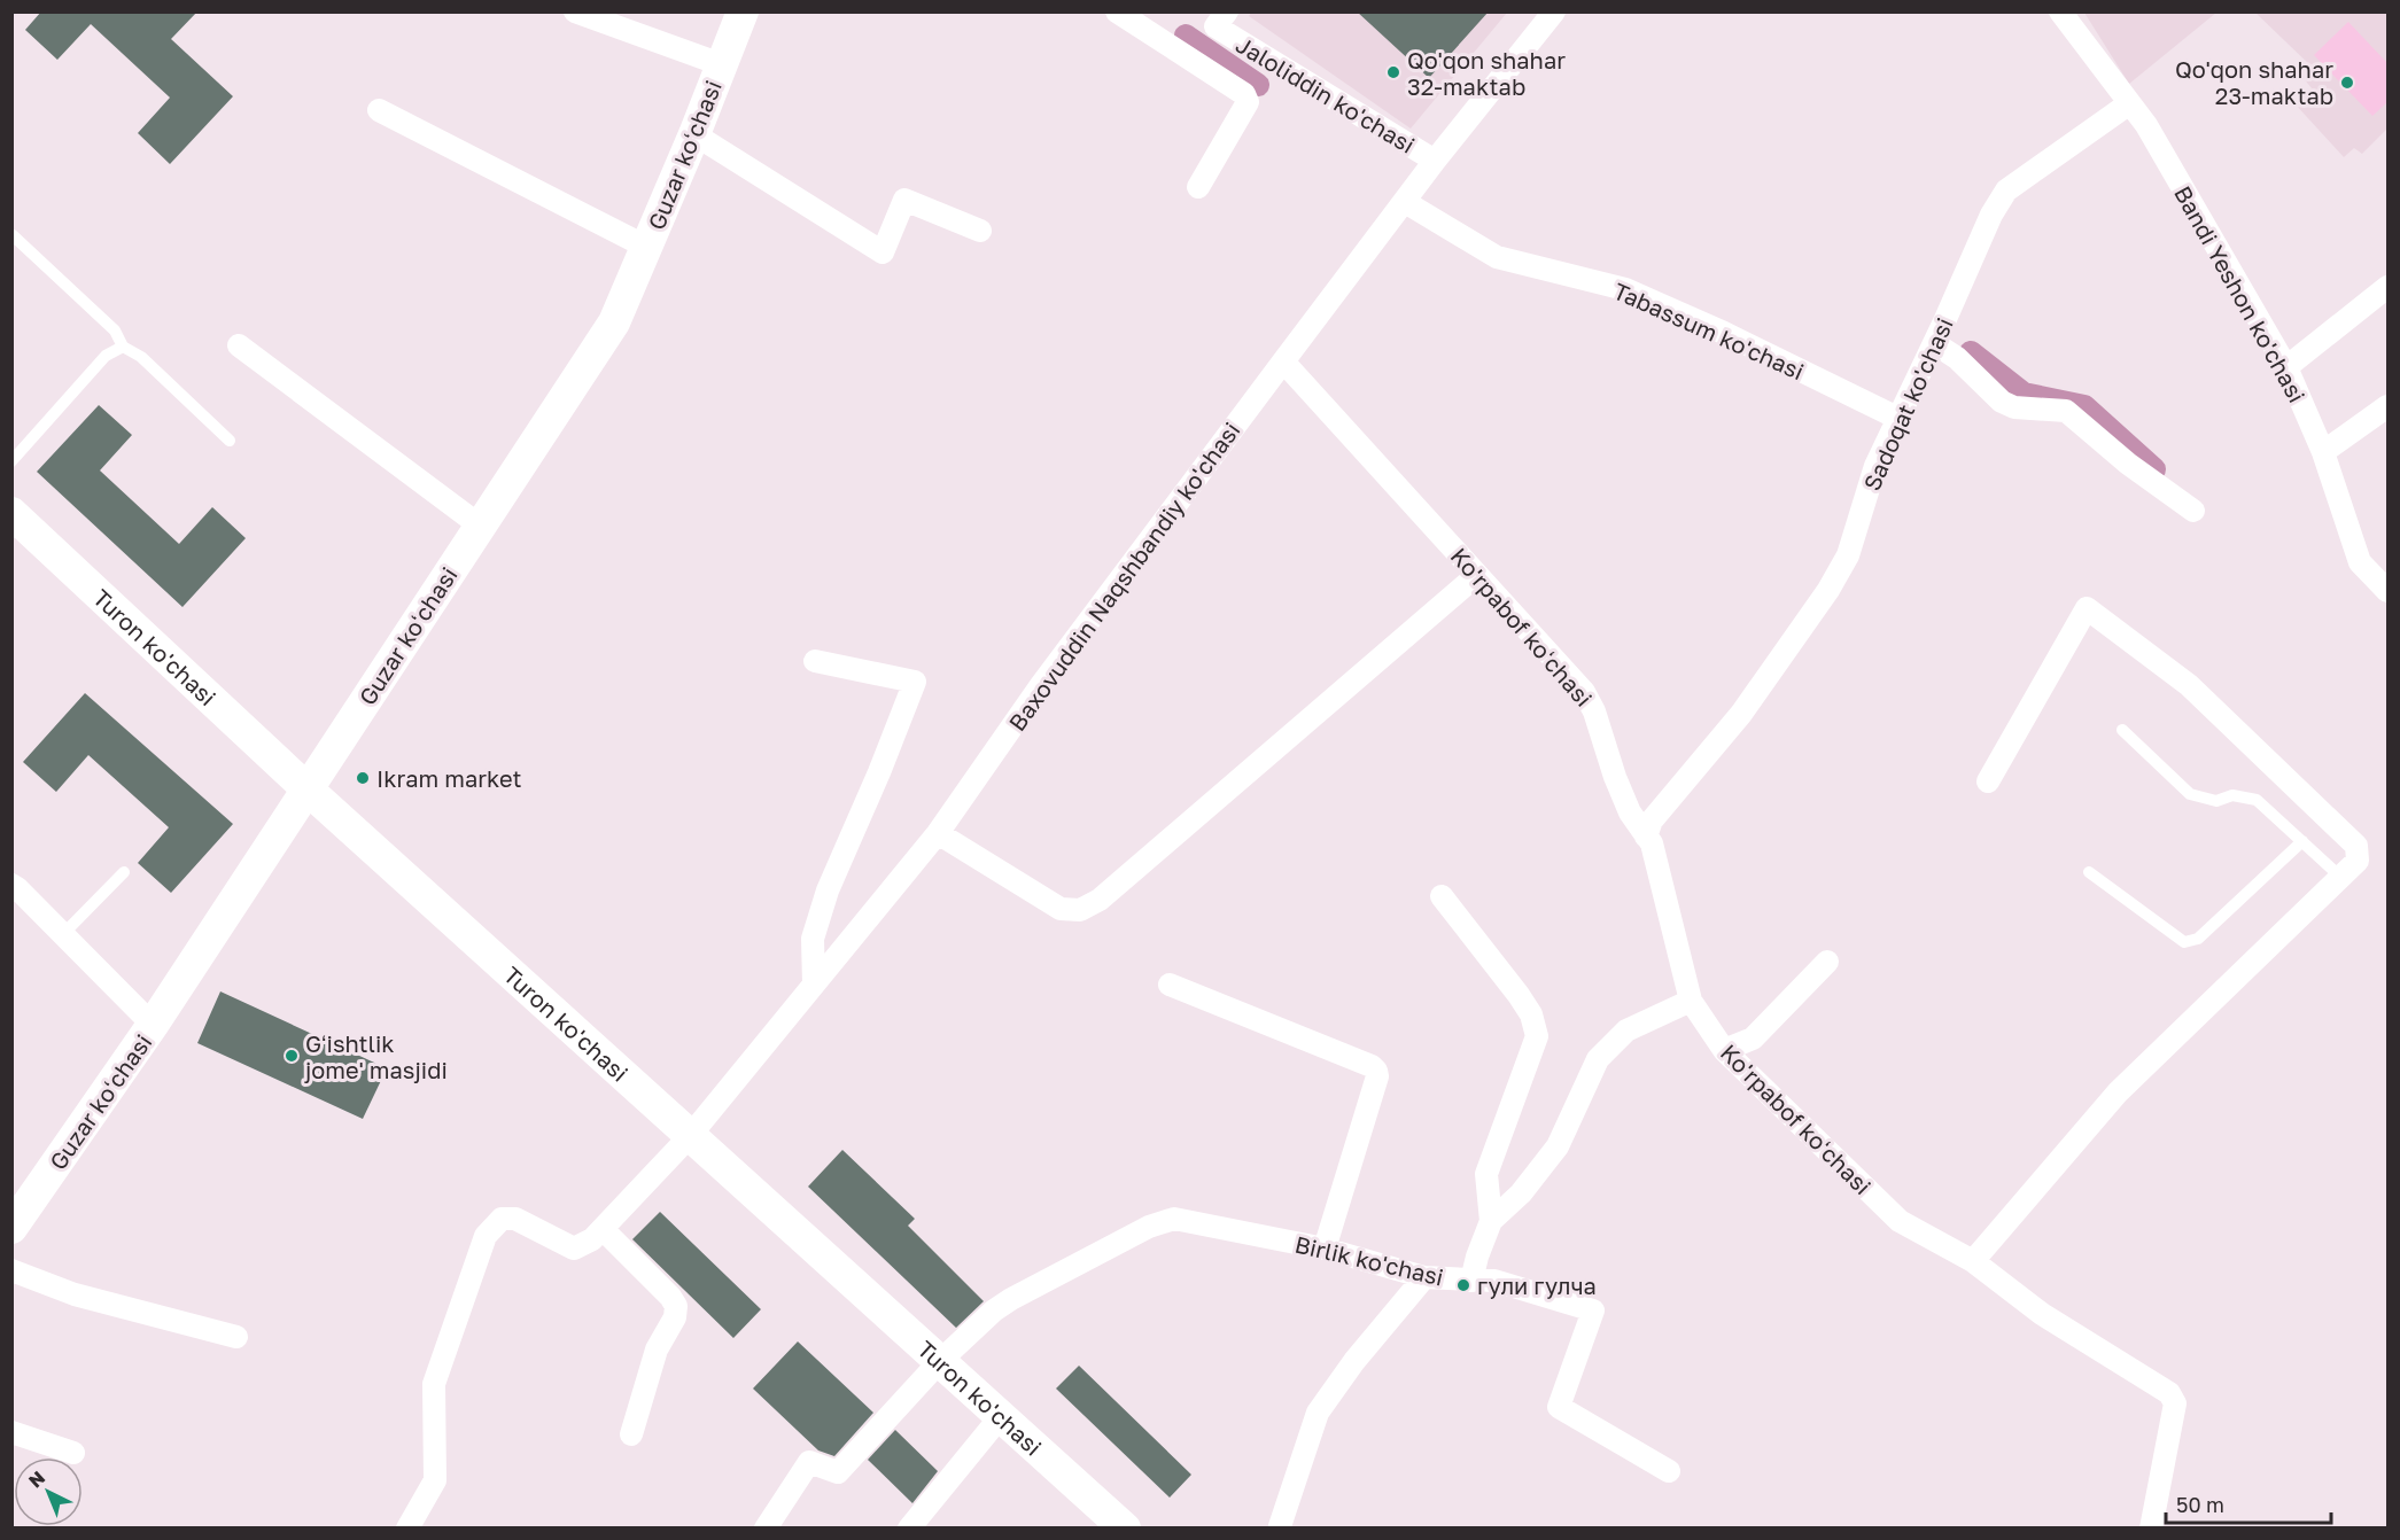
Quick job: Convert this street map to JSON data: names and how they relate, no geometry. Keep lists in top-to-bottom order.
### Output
{
  "streets": {
    "main road": ["Guzar koʻchasi", "Turon ko'chasi"],
    "street": [
      "Jaloliddin ko'chasi",
      "Bandi Yeshon ko'chasi",
      "Tabassum ko'chasi",
      "Sadoqat ko'chasi",
      "Baxovuddin Naqshbandiy ko'chasi",
      "Ko'rpabof koʻchasi",
      "Birlik ko'chasi"
    ]
  },
  "crossings": [
    ["Jaloliddin ko'chasi", "Baxovuddin Naqshbandiy ko'chasi"],
    ["Guzar koʻchasi", "Turon ko'chasi"],
    ["Bandi Yeshon ko'chasi", "Sadoqat ko'chasi"],
    ["Tabassum ko'chasi", "Sadoqat ko'chasi"],
    ["Tabassum ko'chasi", "Baxovuddin Naqshbandiy ko'chasi"],
    ["Sadoqat ko'chasi", "Ko'rpabof koʻchasi"],
    ["Baxovuddin Naqshbandiy ko'chasi", "Ko'rpabof koʻchasi"],
    ["Baxovuddin Naqshbandiy ko'chasi", "Turon ko'chasi"],
    ["Ko'rpabof koʻchasi", "Birlik ko'chasi"],
    ["Turon ko'chasi", "Birlik ko'chasi"]
  ],
  "places": [
    "Qo'qon shahar 32-maktab",
    "Qo'qon shahar 23-maktab",
    "Ikram market",
    "Gʻishtlik jome' masjidi",
    "гули гулча"
  ],
  "scale_bar": "50 m",
  "north": "top left"
}
